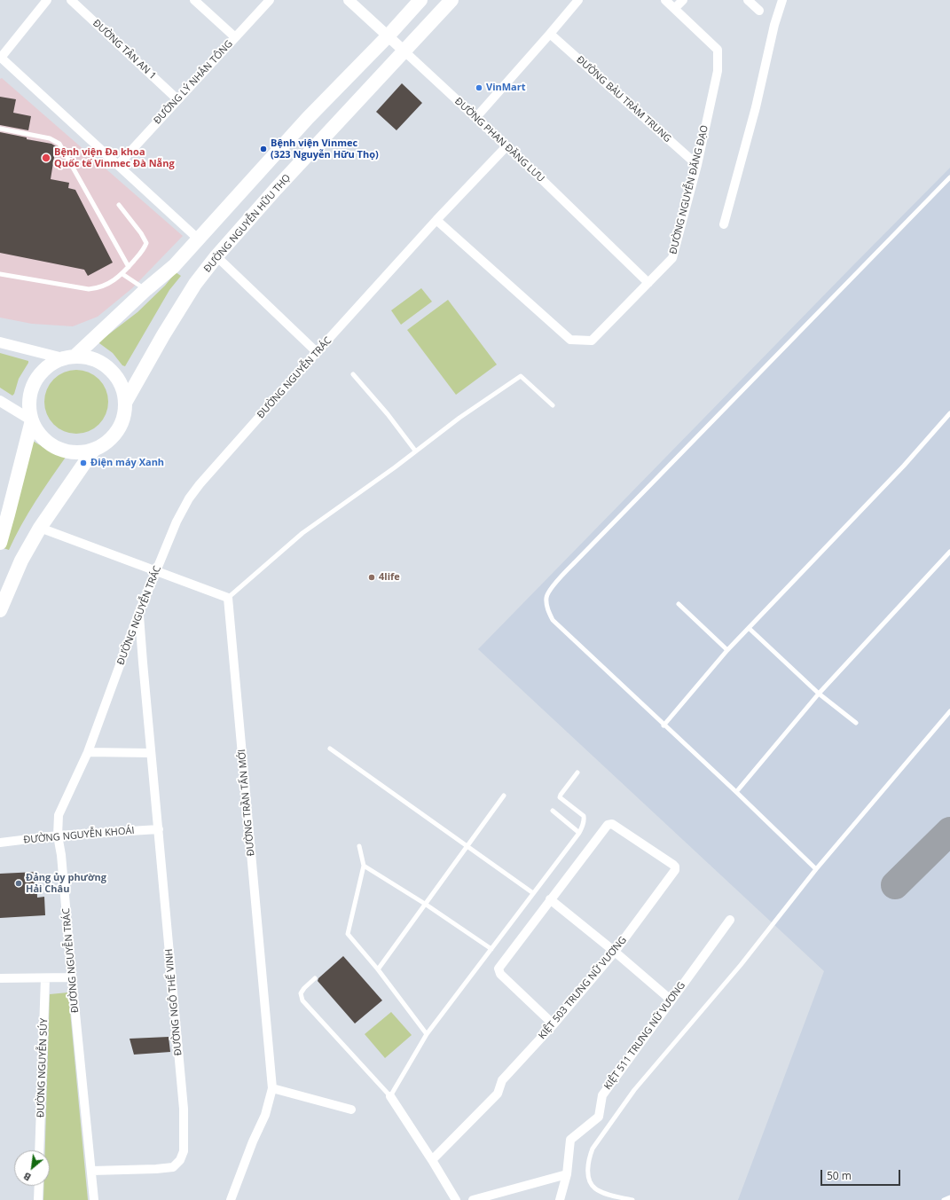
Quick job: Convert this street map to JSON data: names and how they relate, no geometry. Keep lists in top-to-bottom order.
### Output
{
  "streets": {
    "main road": ["ĐƯỜNG NGUYỄN HỮU THỌ"],
    "street": [
      "ĐƯỜNG TÂN AN 1",
      "ĐƯỜNG LÝ NHÂN TÔNG",
      "ĐƯỜNG BÀU TRÀM TRUNG",
      "ĐƯỜNG PHAN ĐĂNG LƯU",
      "ĐƯỜNG NGUYỄN ĐĂNG ĐẠO",
      "ĐƯỜNG NGUYỄN TRÁC",
      "ĐƯỜNG TRẦN TẤN MỚI",
      "ĐƯỜNG NGUYỄN KHOÁI",
      "KIỆT 503 TRƯNG NỮ VƯƠNG",
      "ĐƯỜNG NGÔ THẾ VINH",
      "KIỆT 511 TRƯNG NỮ VƯƠNG",
      "ĐƯỜNG NGUYỄN SÚY"
    ]
  },
  "crossings": [
    ["ĐƯỜNG TÂN AN 1", "ĐƯỜNG LÝ NHÂN TÔNG"],
    ["ĐƯỜNG BÀU TRÀM TRUNG", "ĐƯỜNG NGUYỄN ĐĂNG ĐẠO"],
    ["ĐƯỜNG PHAN ĐĂNG LƯU", "ĐƯỜNG NGUYỄN ĐĂNG ĐẠO"],
    ["ĐƯỜNG PHAN ĐĂNG LƯU", "ĐƯỜNG NGUYỄN HỮU THỌ"],
    ["ĐƯỜNG PHAN ĐĂNG LƯU", "ĐƯỜNG NGUYỄN TRÁC"],
    ["ĐƯỜNG NGUYỄN ĐĂNG ĐẠO", "ĐƯỜNG NGUYỄN TRÁC"],
    ["ĐƯỜNG NGUYỄN TRÁC", "ĐƯỜNG NGUYỄN KHOÁI"],
    ["ĐƯỜNG NGUYỄN TRÁC", "ĐƯỜNG NGÔ THẾ VINH"],
    ["ĐƯỜNG NGUYỄN KHOÁI", "ĐƯỜNG NGÔ THẾ VINH"]
  ],
  "places": [
    "VinMart",
    "Bệnh viện Vinmec (323 Nguyễn Hữu Thọ)",
    "Bệnh viện Đa khoa Quốc tế Vinmec Đà Nẵng",
    "Điện máy Xanh",
    "4life",
    "Đảng ủy phường Hải Châu"
  ],
  "scale_bar": "50 m",
  "north": "bottom left"
}
